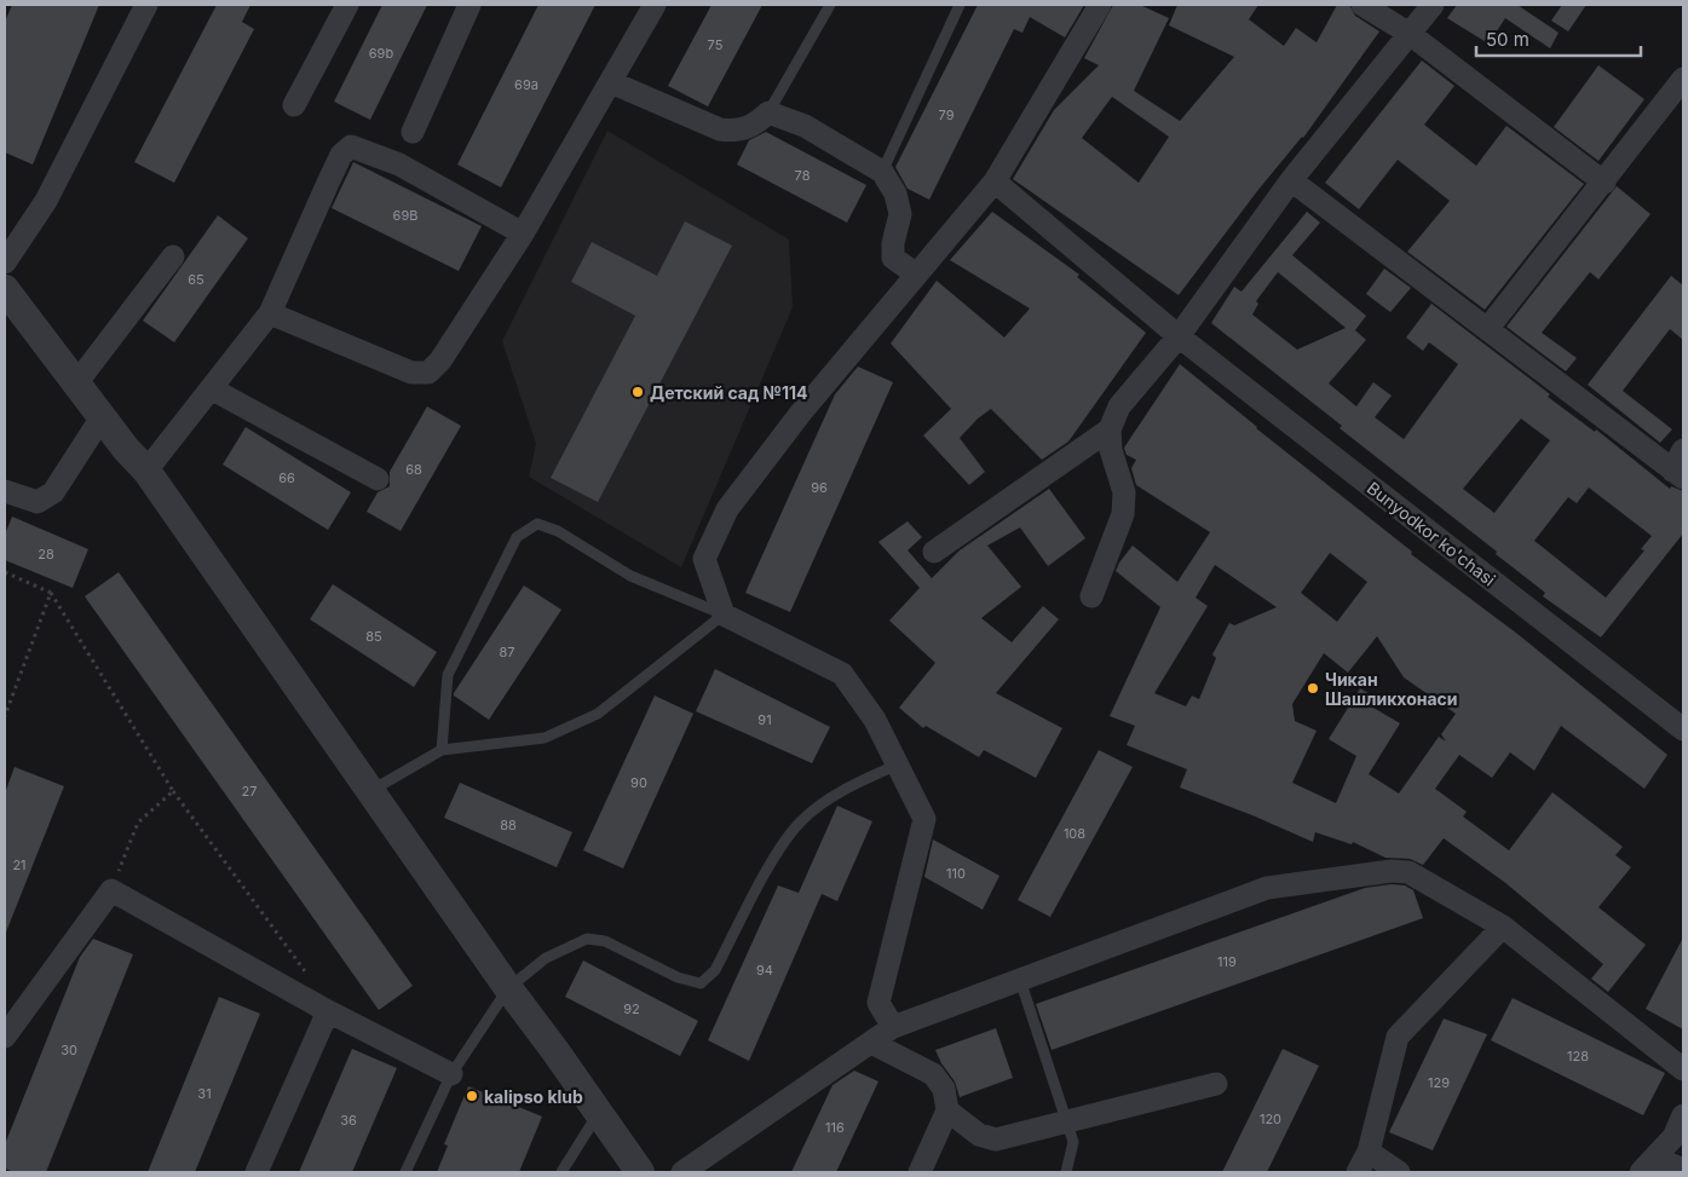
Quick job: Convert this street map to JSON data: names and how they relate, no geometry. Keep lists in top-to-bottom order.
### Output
{
  "streets": {
    "street": ["Bunyodkor ko'chasi"]
  },
  "places": ["Детский сад №114", "Чикан Шашликхонаси", "kalipso klub"],
  "house_numbers": [
    "75",
    "69b",
    "69a",
    "79",
    "78",
    "69В",
    "65",
    "68",
    "66",
    "96",
    "28",
    "85",
    "87",
    "91",
    "90",
    "27",
    "88",
    "108",
    "21",
    "110",
    "119",
    "94",
    "92",
    "30",
    "128",
    "129",
    "31",
    "120",
    "36",
    "116"
  ],
  "scale_bar": "50 m"
}
